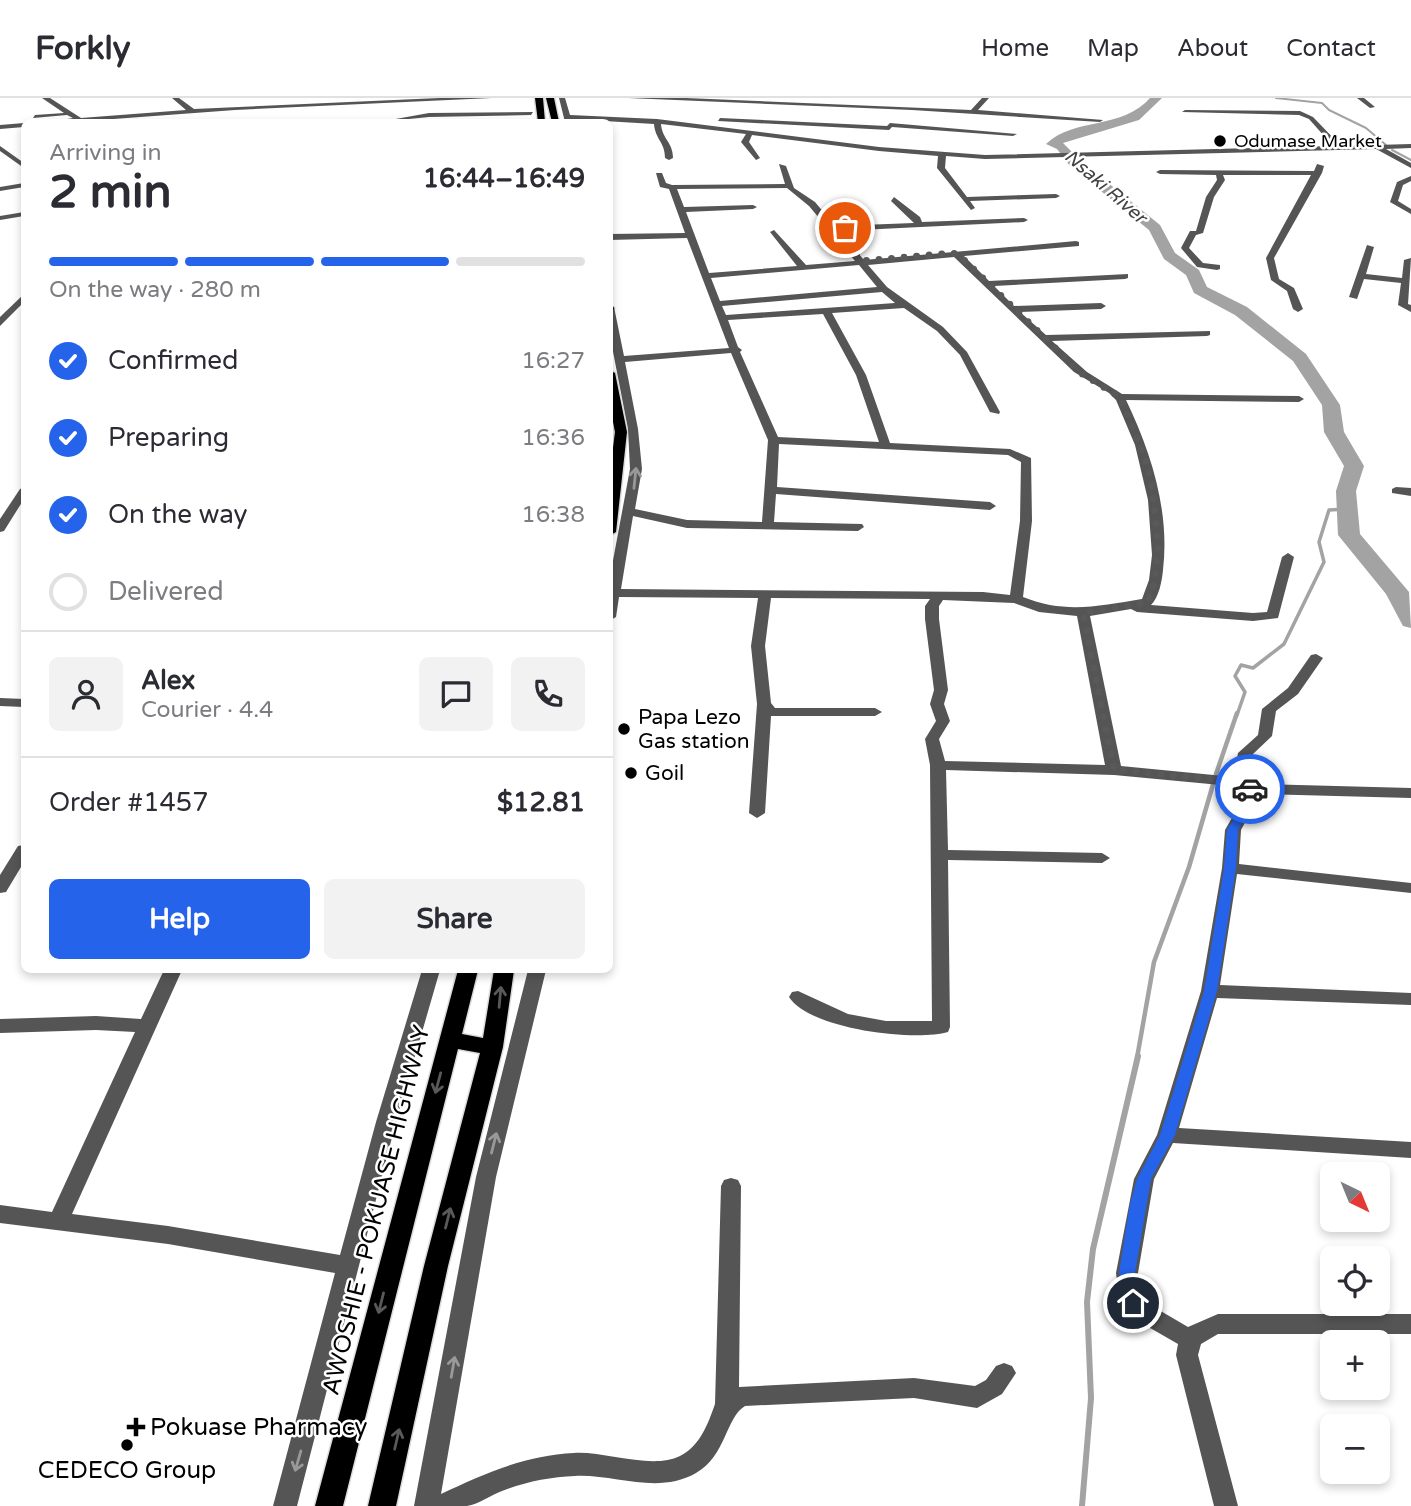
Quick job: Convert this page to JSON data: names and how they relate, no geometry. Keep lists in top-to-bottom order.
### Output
{
  "streets": {
    "main road": ["AWOSHIE - POKUASE HIGHWAY"]
  },
  "water": ["Nsaki River"],
  "places": {
    "other": [
      "Odumase Market",
      "Papa Lezo Gas station",
      "Goil",
      "CEDECO Group"
    ],
    "health": ["Pokuase Pharmacy"]
  },
  "north": "bottom right",
  "page": {
    "header": "Forkly",
    "nav": [
      "Home",
      "Map",
      "About",
      "Contact"
    ],
    "heading": ["2 min", "Arriving in", "16:44–16:49"],
    "panel": [
      "Alex",
      "Courier · 4.4",
      "Order #1457",
      "$12.81"
    ],
    "bar": "On the way · 280 m",
    "list": [
      ["Confirmed", "16:27"],
      ["Preparing", "16:36"],
      ["On the way", "16:38"],
      "Delivered"
    ],
    "buttons": ["Help", "Share"],
    "map_buttons": ["+", "−"]
  }
}
